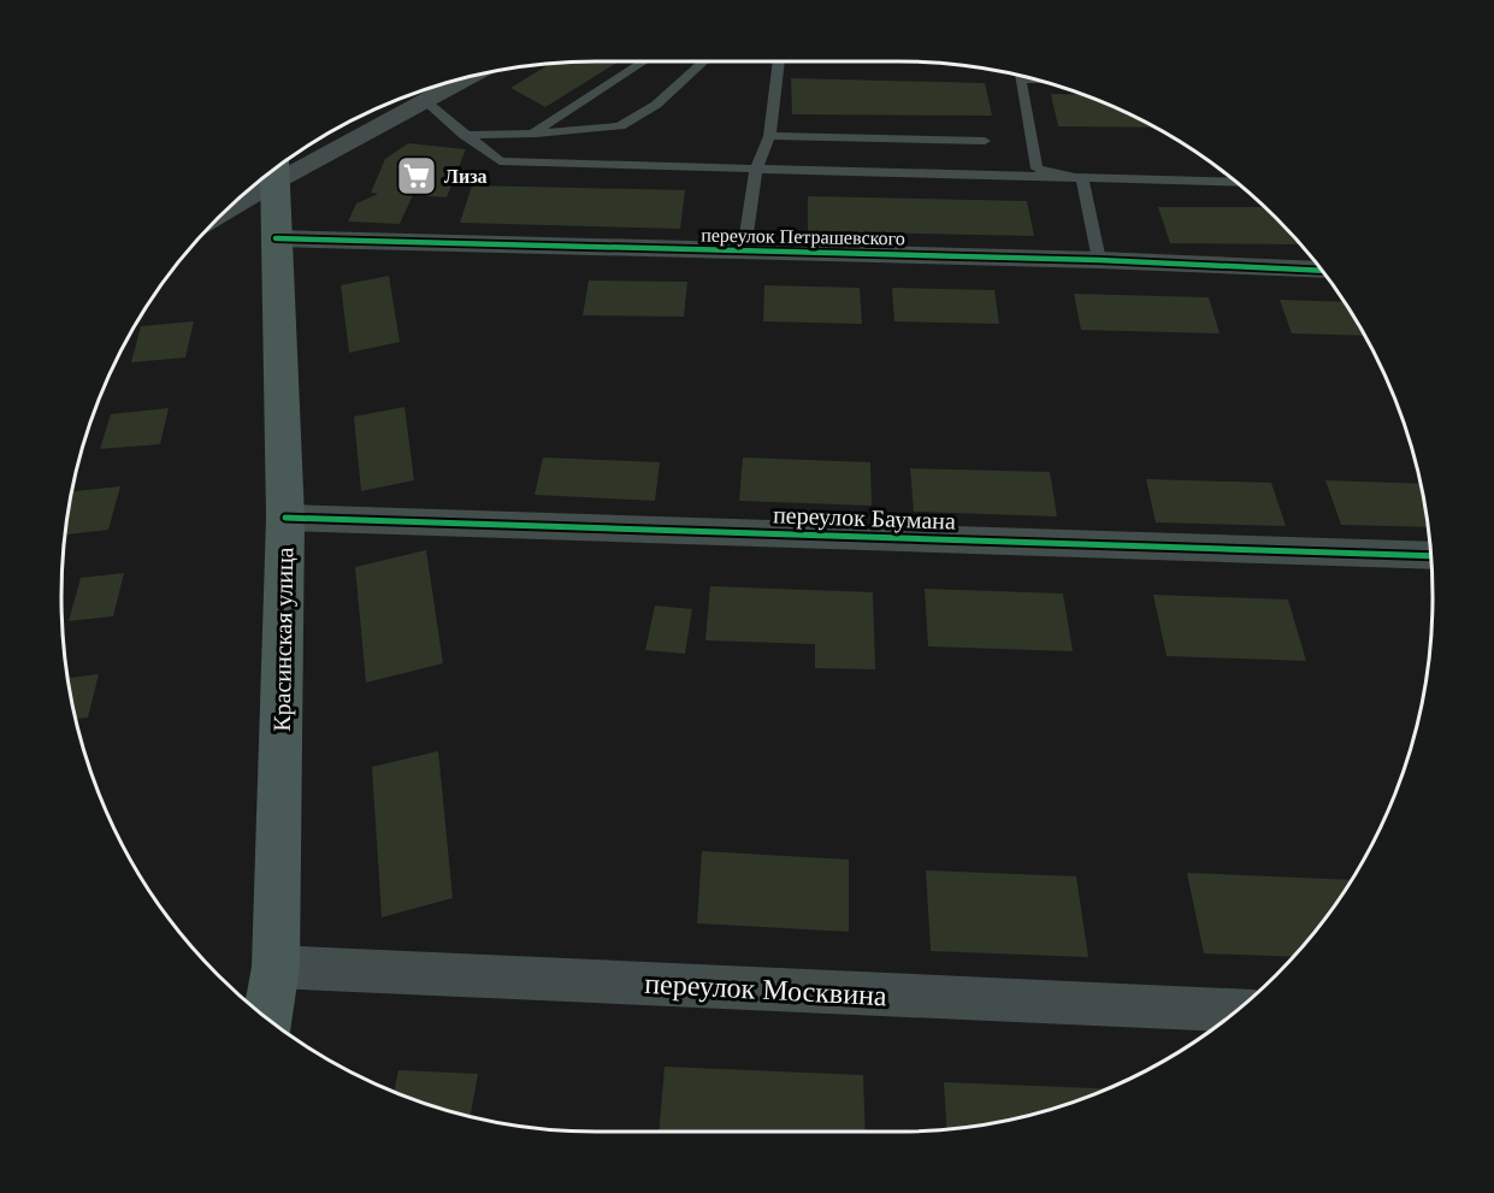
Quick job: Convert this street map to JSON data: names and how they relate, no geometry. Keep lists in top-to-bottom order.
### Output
{
  "streets": {
    "main road": ["Красинская улица"],
    "street": ["переулок Петрашевского", "переулок Баумана", "переулок Москвина"]
  },
  "crossings": [
    ["переулок Петрашевского", "Красинская улица"],
    ["переулок Баумана", "Красинская улица"],
    ["Красинская улица", "переулок Москвина"]
  ],
  "places": {
    "supermarket": ["Лиза"]
  }
}
